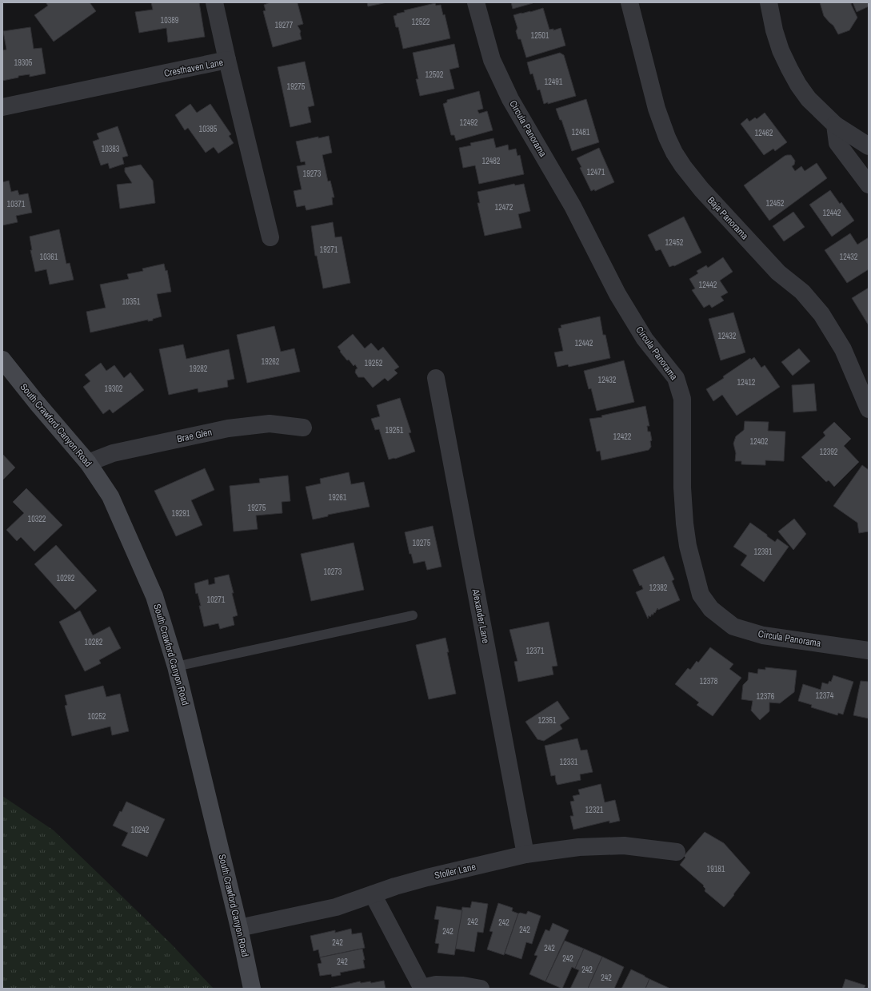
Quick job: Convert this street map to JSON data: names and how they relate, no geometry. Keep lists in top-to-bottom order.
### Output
{
  "streets": {
    "main road": ["South Crawford Canyon Road"],
    "street": [
      "Cresthaven Lane",
      "Circula Panorama",
      "Baja Panorama",
      "Brae Glen",
      "Alexander Lane",
      "Stoller Lane"
    ]
  },
  "crossings": [
    ["South Crawford Canyon Road", "Brae Glen"],
    ["South Crawford Canyon Road", "Stoller Lane"],
    ["Alexander Lane", "Stoller Lane"]
  ],
  "house_numbers": [
    "10389",
    "12522",
    "19277",
    "12501",
    "19305",
    "12502",
    "12491",
    "19275",
    "12492",
    "10385",
    "12481",
    "12462",
    "10383",
    "12482",
    "12471",
    "19273",
    "12452",
    "10371",
    "12472",
    "12442",
    "12452",
    "19271",
    "10361",
    "12432",
    "12442",
    "10351",
    "12432",
    "12442",
    "19262",
    "19252",
    "19282",
    "12432",
    "12412",
    "19302",
    "19251",
    "12422",
    "12402",
    "12392",
    "19261",
    "19275",
    "19291",
    "10322",
    "10275",
    "12391",
    "10273",
    "10292",
    "12382",
    "10271",
    "10282",
    "12371",
    "12378",
    "12374",
    "12376",
    "10252",
    "12351",
    "12331",
    "12321",
    "10242",
    "19181",
    "242",
    "242",
    "242",
    "242",
    "242",
    "242",
    "242",
    "242",
    "242",
    "242"
  ]
}
